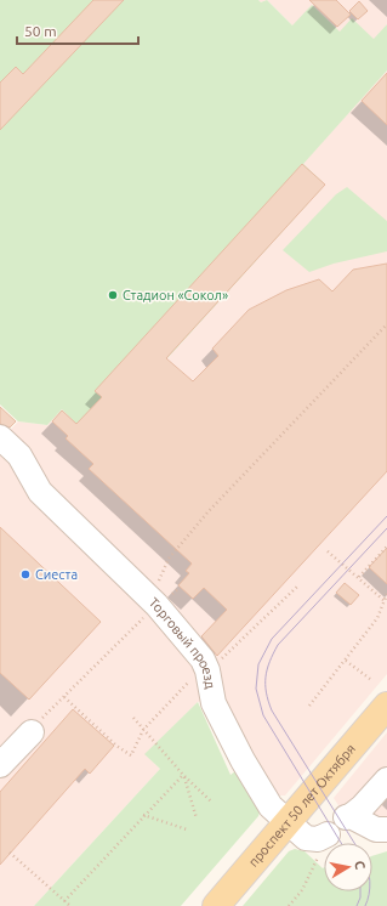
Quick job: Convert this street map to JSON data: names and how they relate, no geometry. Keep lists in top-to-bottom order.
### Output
{
  "streets": {
    "main road": ["проспект 50 лет Октября"],
    "street": ["Торговый проезд"]
  },
  "crossings": [
    ["Торговый проезд", "проспект 50 лет Октября"]
  ],
  "places": ["Стадион «Сокол»", "Сиеста"],
  "scale_bar": "50 m",
  "north": "right"
}
